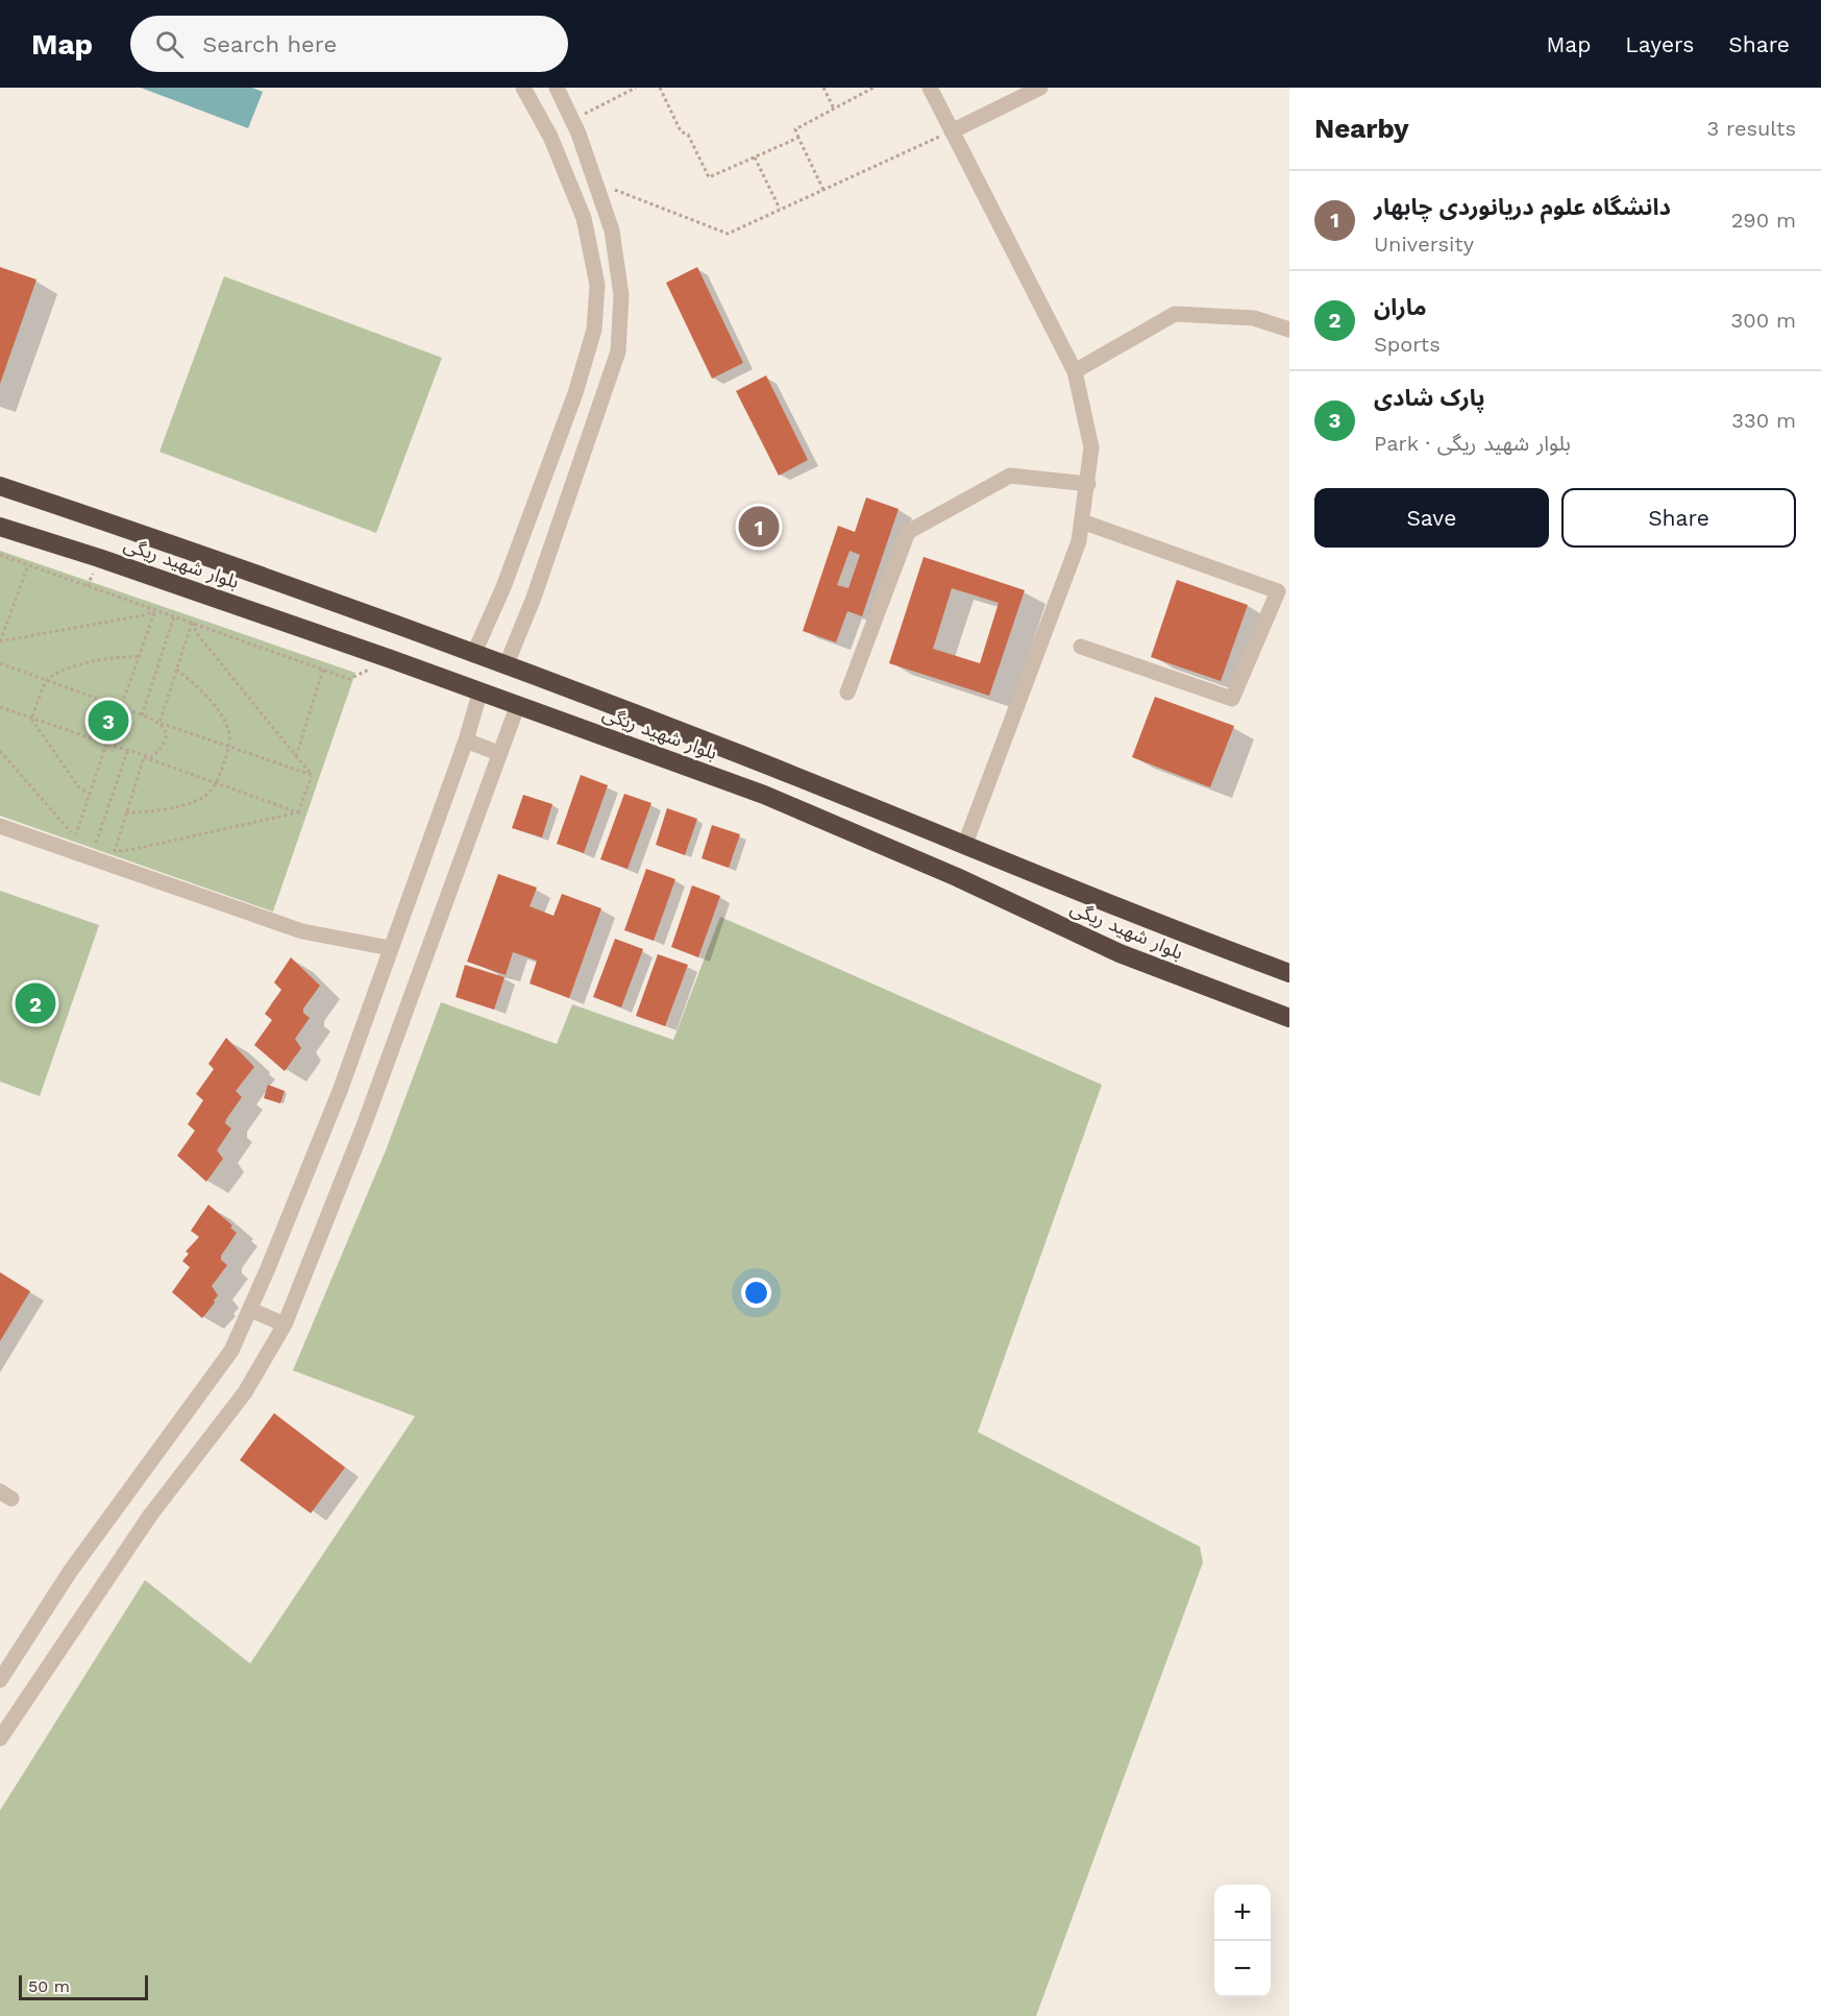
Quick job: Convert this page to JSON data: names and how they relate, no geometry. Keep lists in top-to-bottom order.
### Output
{
  "streets": {
    "highway": ["بلوار شهید ریگی"]
  },
  "scale_bar": "50 m",
  "page": {
    "header": "Map",
    "search": "Search here",
    "nav": ["Map", "Layers", "Share"],
    "heading": ["Nearby", "3 results"],
    "list": [
      {
        "mark": "1",
        "name": "دانشگاه علوم دریانوردی چابهار",
        "note": "University",
        "value": "290 m"
      },
      {
        "mark": "2",
        "name": "ماران",
        "note": "Sports",
        "value": "300 m"
      },
      {
        "mark": "3",
        "name": "پارک شادی",
        "note": "Park · بلوار شهید ریگی",
        "value": "330 m"
      }
    ],
    "buttons": ["Save", "Share"],
    "pins": ["1", "3", "2"],
    "map_buttons": ["+", "−"],
    "scale": "50 m"
  }
}
